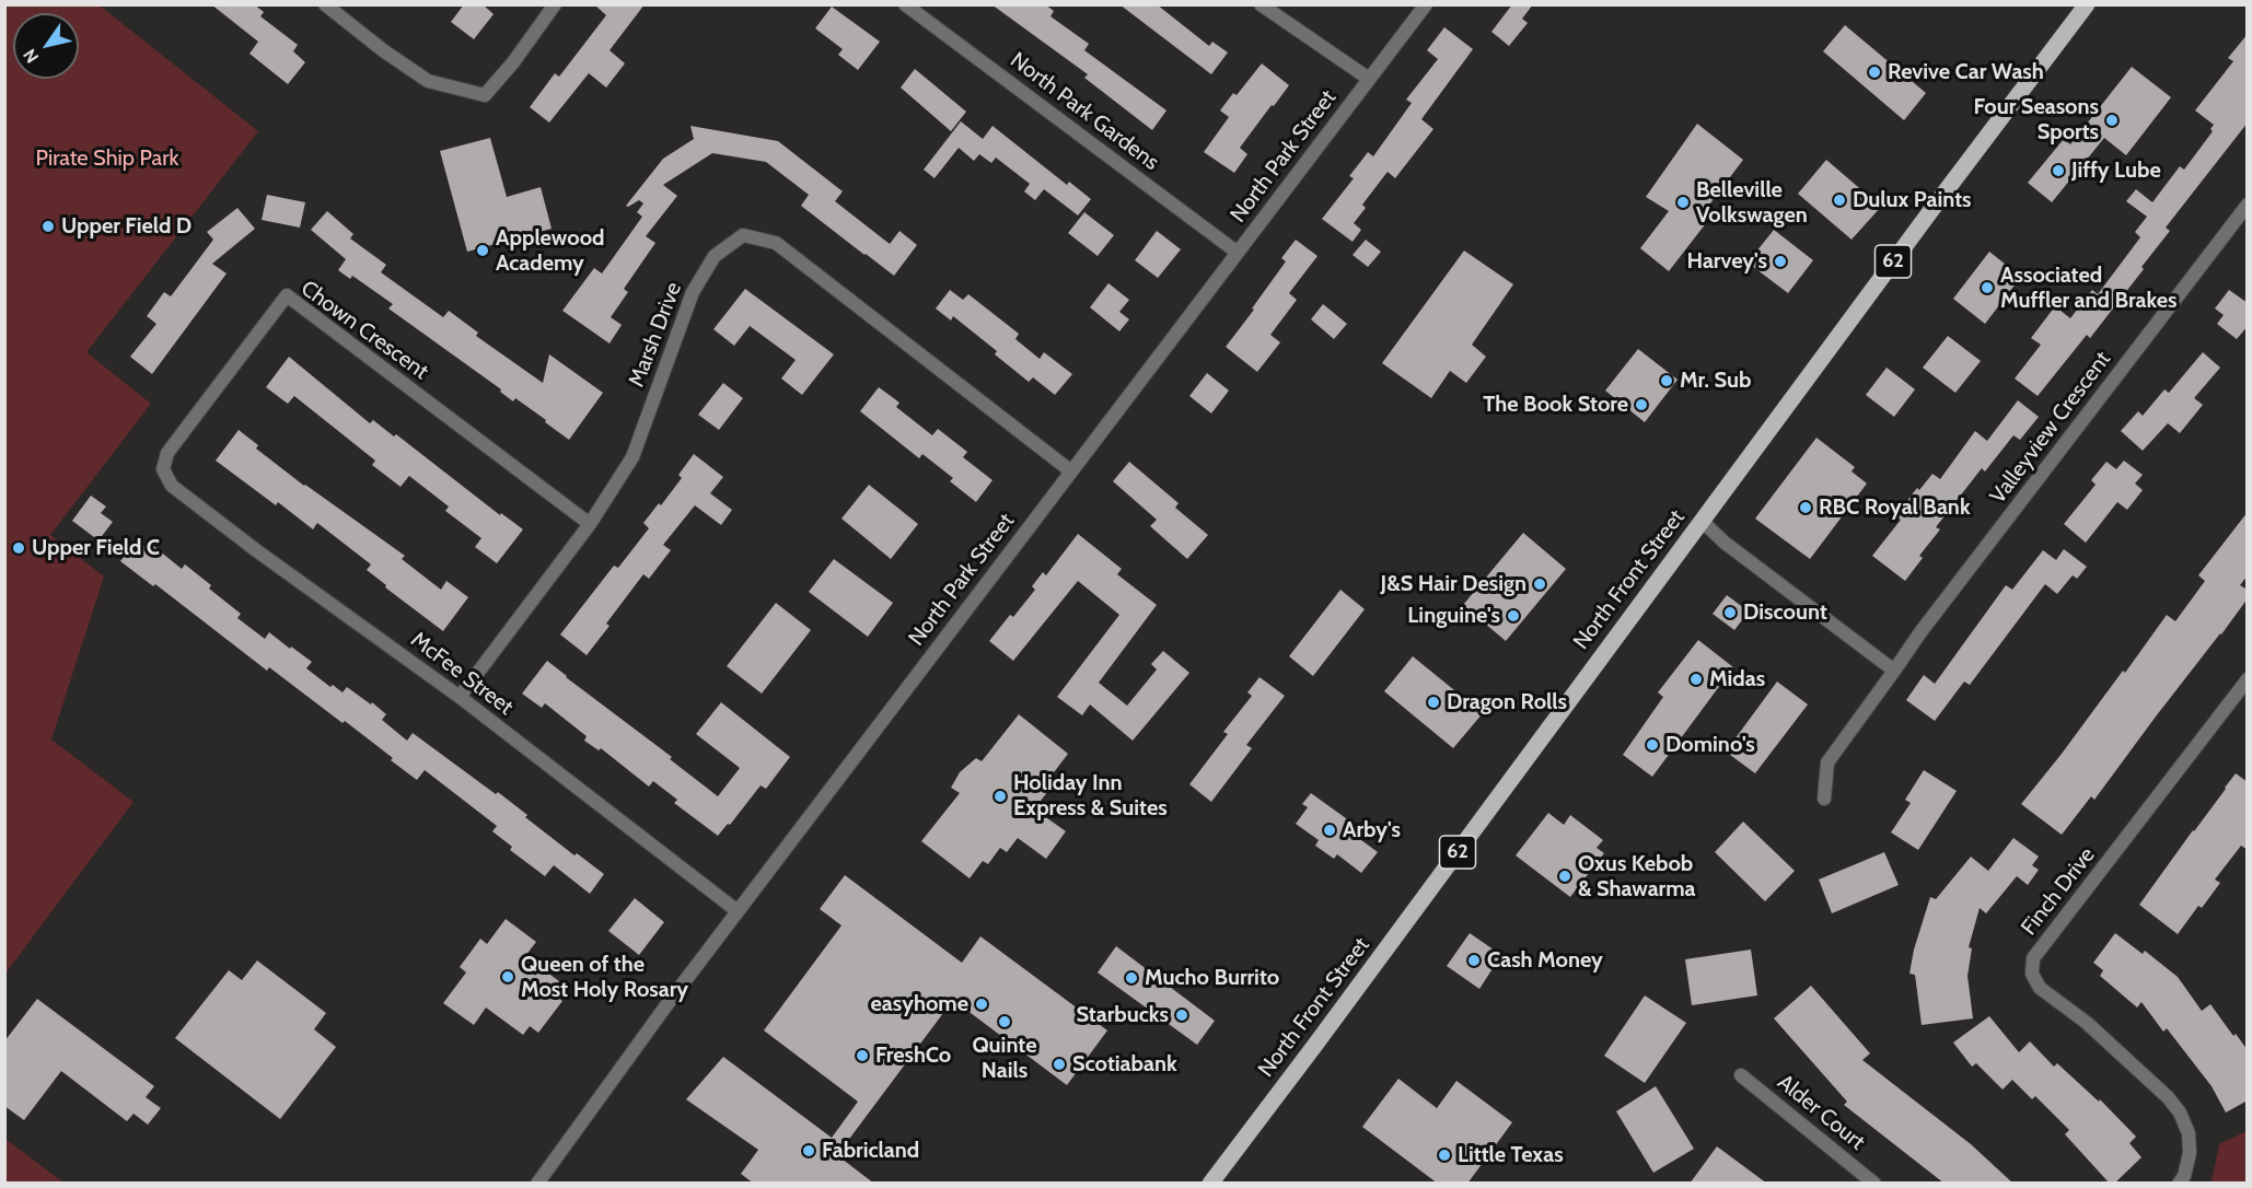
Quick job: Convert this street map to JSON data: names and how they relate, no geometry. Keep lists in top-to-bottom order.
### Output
{
  "streets": {
    "main road": ["62", "North Front Street"],
    "street": [
      "North Park Gardens",
      "North Park Street",
      "Chown Crescent",
      "Marsh Drive",
      "Valleyview Crescent",
      "McFee Street",
      "Finch Drive",
      "Alder Court"
    ]
  },
  "crossings": [
    ["North Park Gardens", "North Park Street"],
    ["North Park Street", "Marsh Drive"],
    ["North Park Street", "McFee Street"],
    ["Chown Crescent", "Marsh Drive"],
    ["Chown Crescent", "McFee Street"],
    ["Marsh Drive", "McFee Street"]
  ],
  "parks": ["Pirate Ship Park"],
  "places": [
    "Revive Car Wash",
    "Four Seasons Sports",
    "Jiffy Lube",
    "Dulux Paints",
    "Belleville Volkswagen",
    "Upper Field D",
    "Applewood Academy",
    "Harvey's",
    "Associated Muffler and Brakes",
    "Mr. Sub",
    "The Book Store",
    "RBC Royal Bank",
    "Upper Field C",
    "J&S Hair Design",
    "Discount",
    "Linguine's",
    "Midas",
    "Dragon Rolls",
    "Domino's",
    "Holiday Inn Express & Suites",
    "Arby's",
    "Oxus Kebob & Shawarma",
    "Cash Money",
    "Queen of the Most Holy Rosary",
    "Mucho Burrito",
    "easyhome",
    "Starbucks",
    "Quinte Nails",
    "FreshCo",
    "Scotiabank",
    "Fabricland",
    "Little Texas"
  ],
  "north": "bottom left"
}
